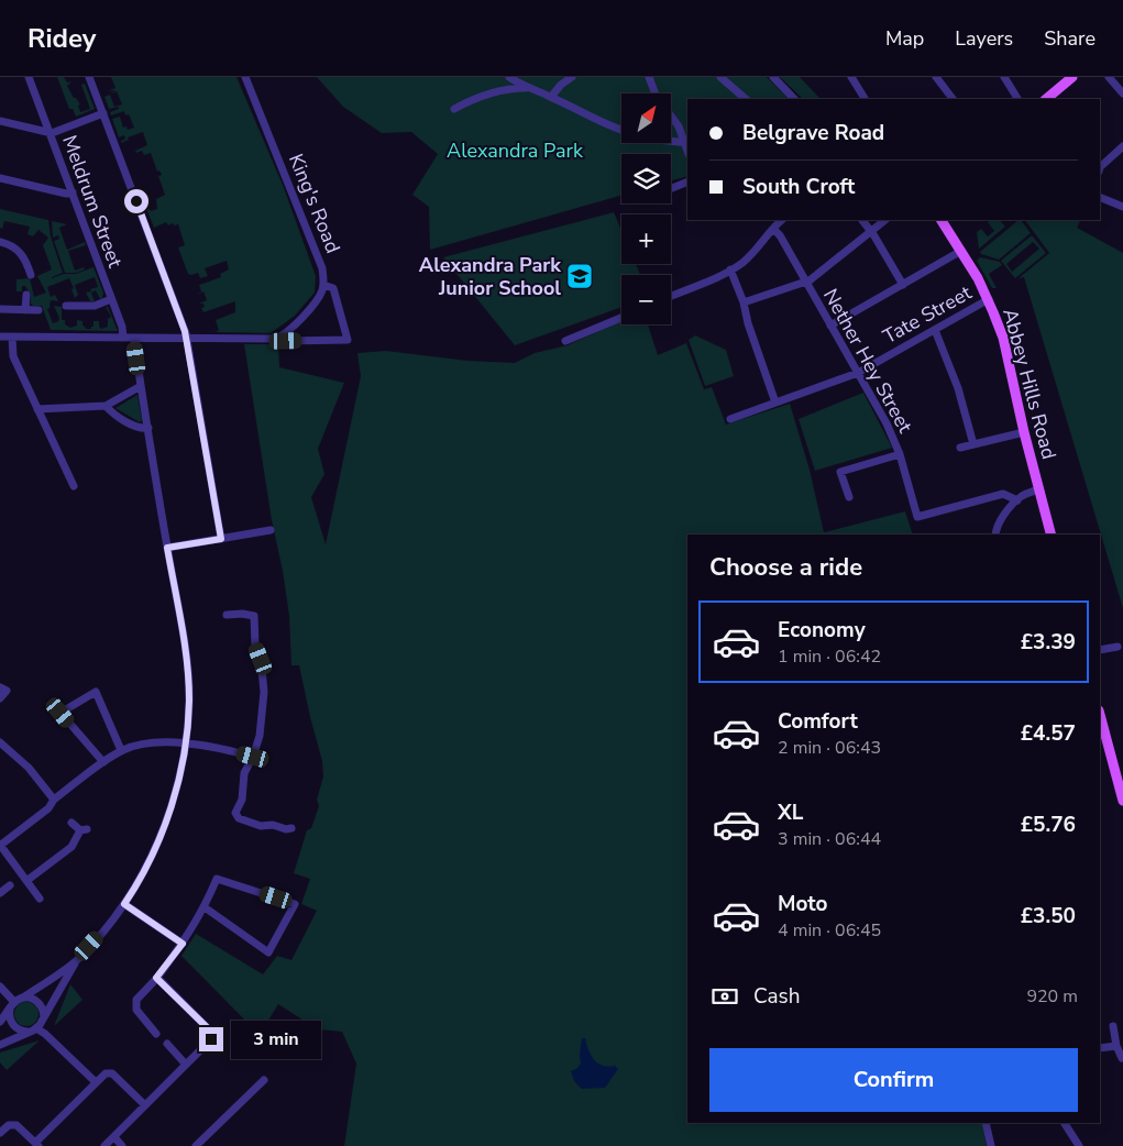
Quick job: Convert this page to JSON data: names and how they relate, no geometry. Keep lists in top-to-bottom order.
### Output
{
  "streets": {
    "main road": ["Abbey Hills Road"],
    "street": [
      "Meldrum Street",
      "King's Road",
      "Tate Street",
      "Nether Hey Street"
    ]
  },
  "crossings": [
    ["Tate Street", "Nether Hey Street"],
    ["Tate Street", "Abbey Hills Road"]
  ],
  "parks": ["Alexandra Park"],
  "places": {
    "school or university": ["Alexandra Park Junior School"]
  },
  "north": "top right",
  "page": {
    "header": "Ridey",
    "nav": ["Map", "Layers", "Share"],
    "map_buttons": ["+", "−"],
    "banner": ["Belgrave Road", "South Croft"],
    "heading": "Choose a ride",
    "list": [
      {
        "name": "Economy",
        "note": "1 min · 06:42",
        "value": "£3.39"
      },
      {
        "name": "Comfort",
        "note": "2 min · 06:43",
        "value": "£4.57"
      },
      {
        "name": "XL",
        "note": "3 min · 06:44",
        "value": "£5.76"
      },
      {
        "name": "Moto",
        "note": "4 min · 06:45",
        "value": "£3.50"
      }
    ],
    "pay": ["Cash", "920 m"],
    "bubble": "3 min",
    "buttons": "Confirm"
  }
}
